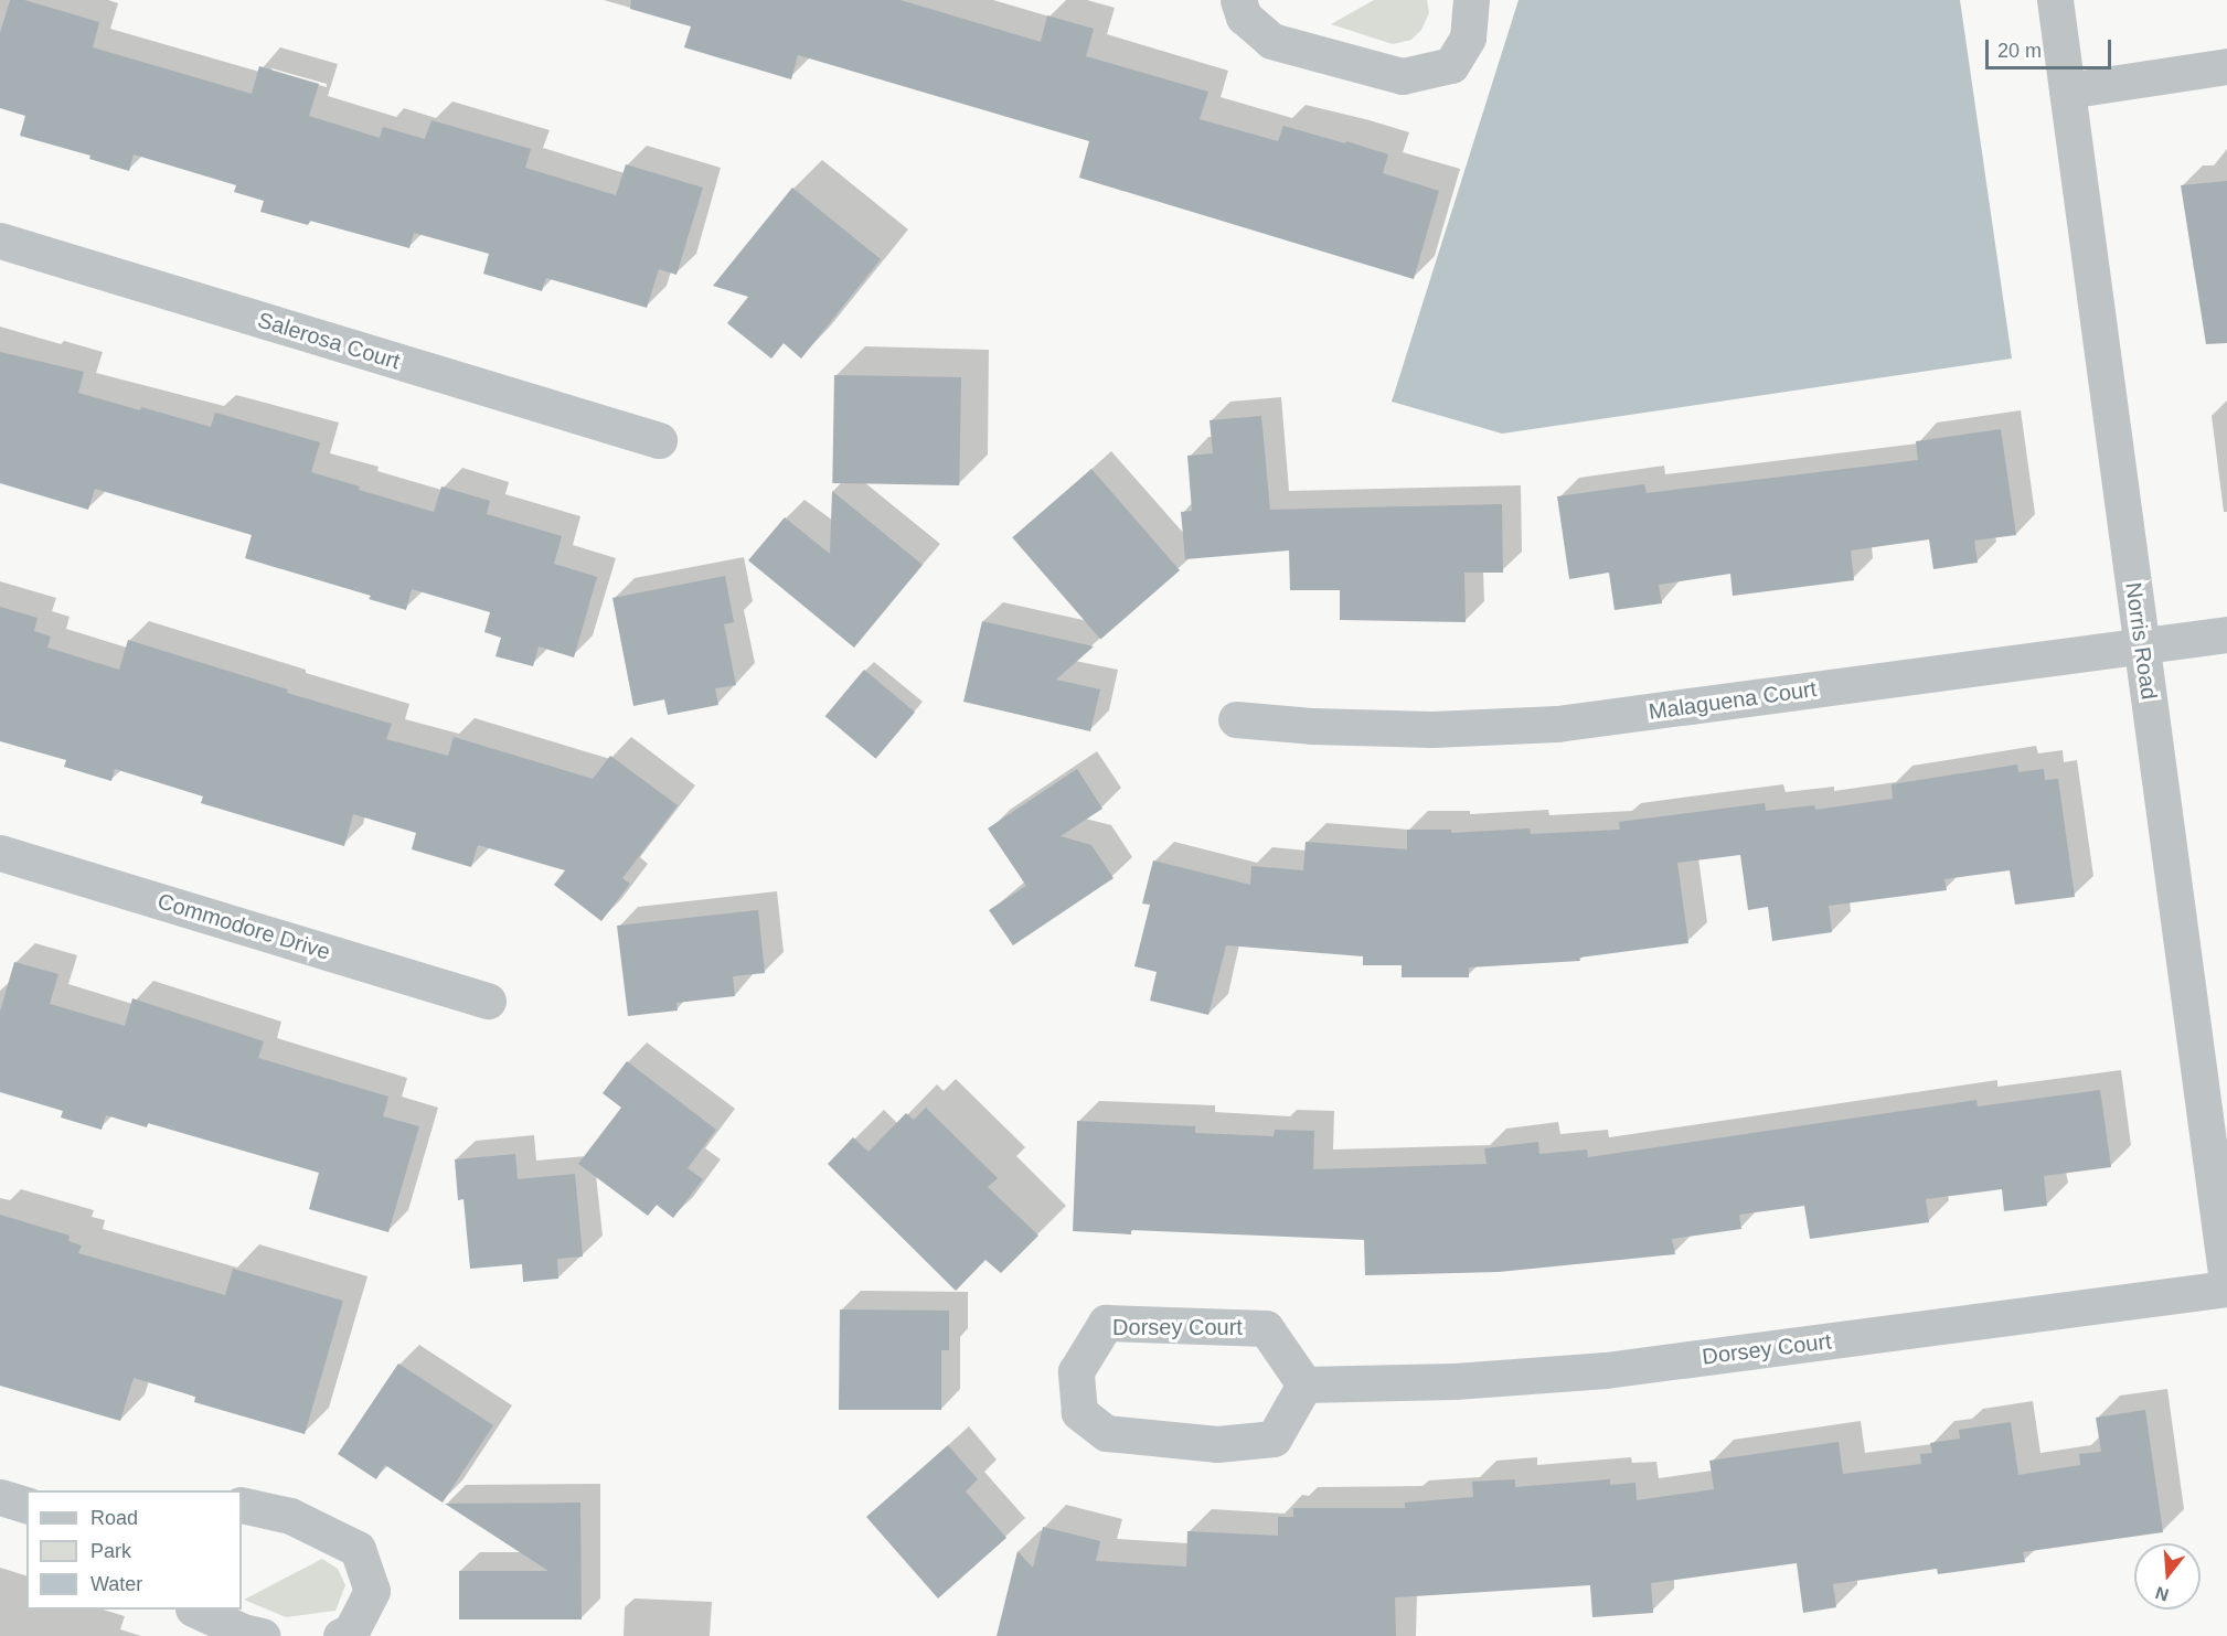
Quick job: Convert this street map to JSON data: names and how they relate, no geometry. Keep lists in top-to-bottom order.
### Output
{
  "streets": {
    "street": [
      "Salerosa Court",
      "Norris Road",
      "Malaguena Court",
      "Commodore Drive",
      "Dorsey Court"
    ]
  },
  "crossings": [
    ["Norris Road", "Malaguena Court"]
  ],
  "legend": ["Road", "Park", "Water"],
  "scale_bar": "20 m",
  "north": "bottom"
}
